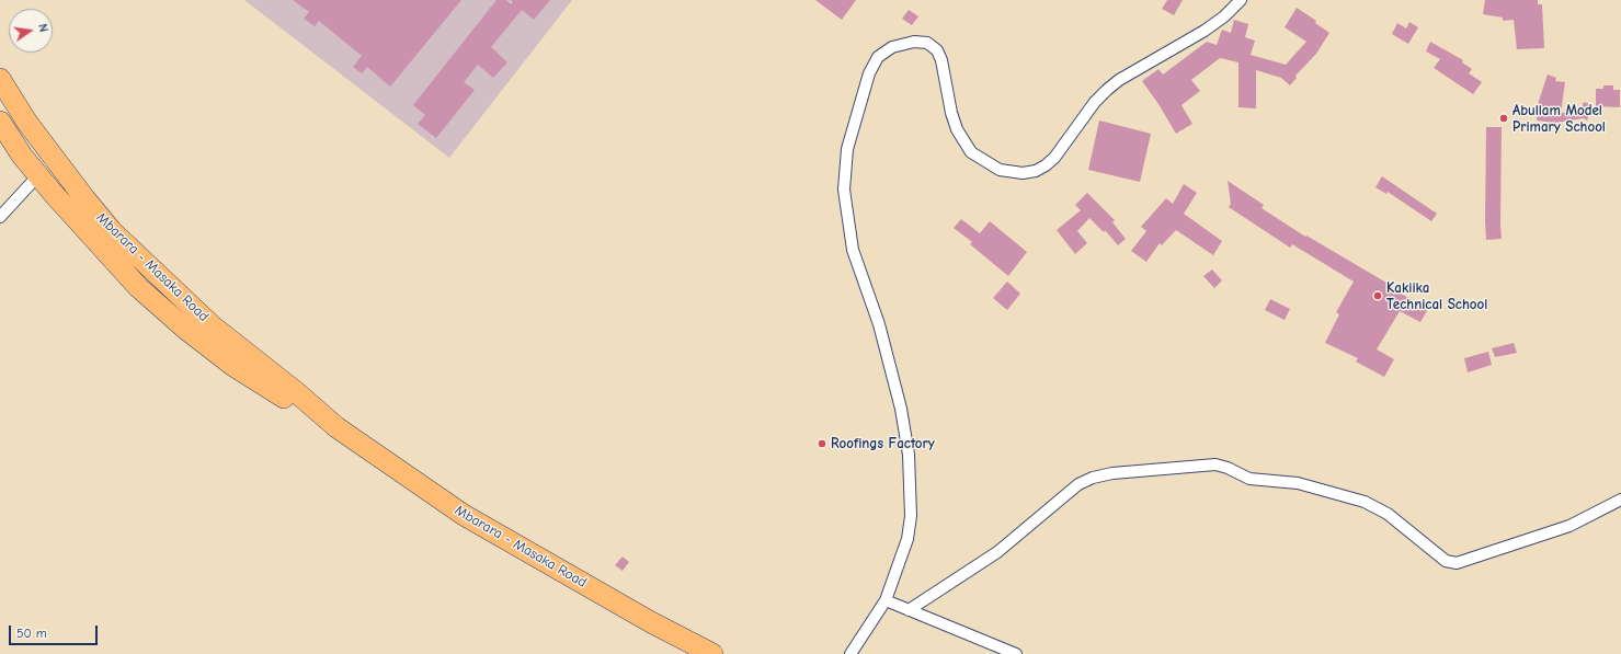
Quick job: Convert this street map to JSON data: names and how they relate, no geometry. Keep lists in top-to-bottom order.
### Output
{
  "streets": {
    "highway": ["Mbarara - Masaka Road"]
  },
  "places": ["Abullam Model Primary School", "Kakiika Technical School", "Roofings Factory"],
  "scale_bar": "50 m",
  "north": "right"
}
